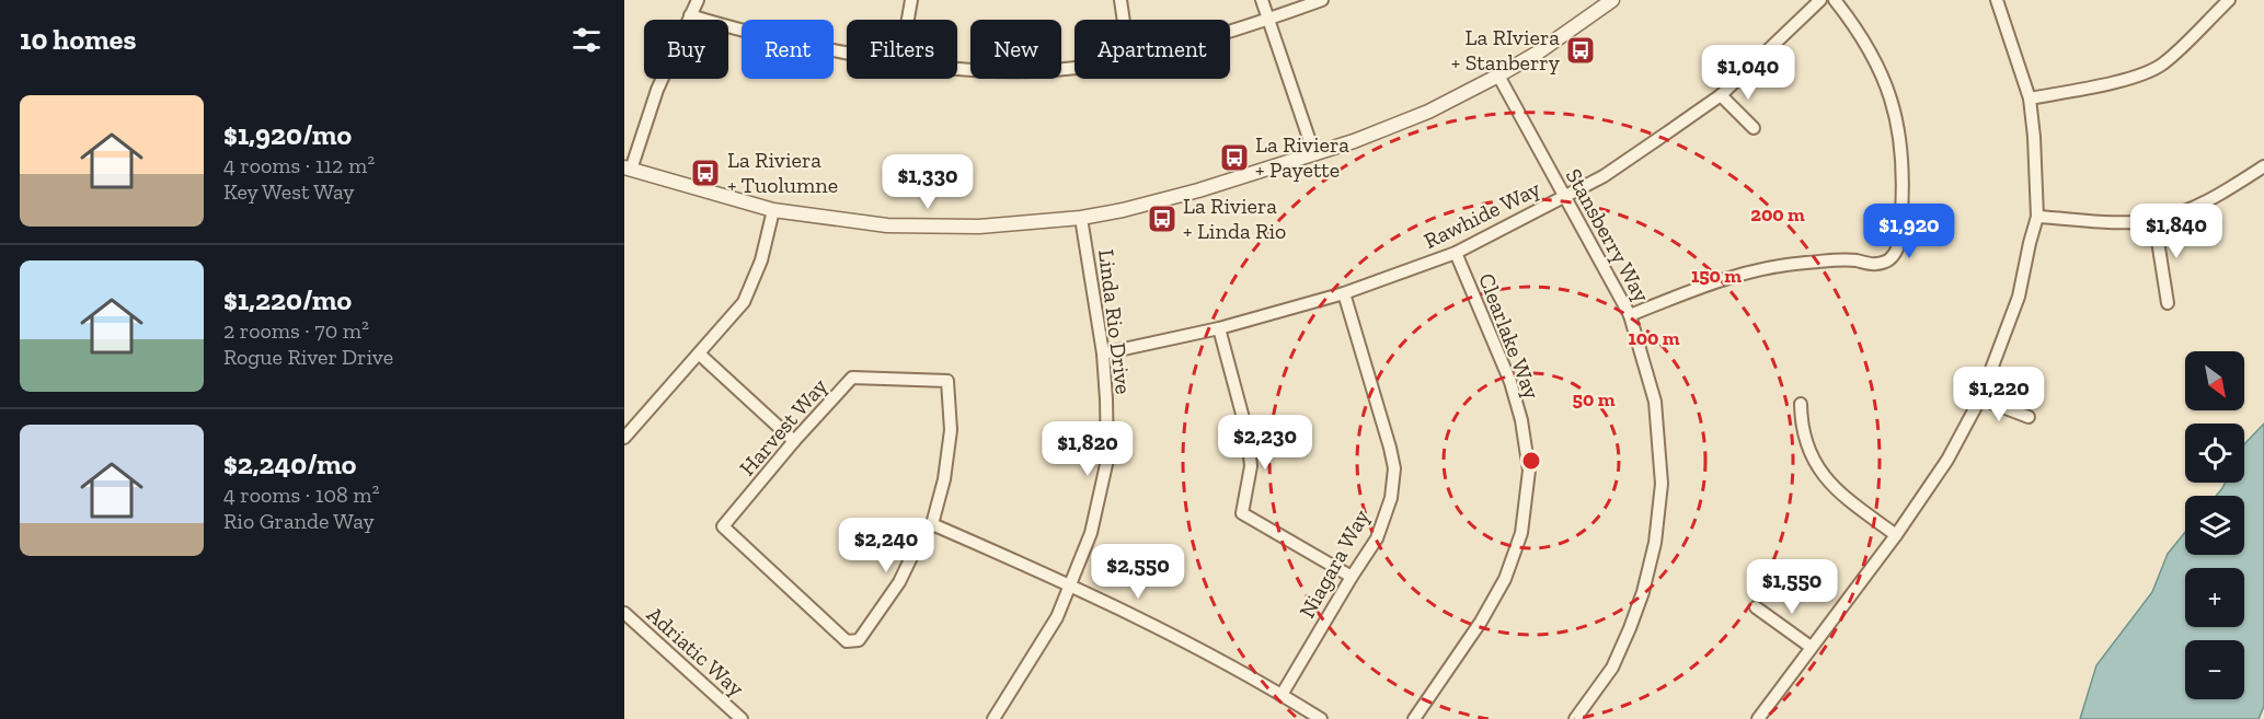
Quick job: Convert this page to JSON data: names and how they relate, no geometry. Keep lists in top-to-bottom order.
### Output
{
  "streets": {
    "street": [
      "Rawhide Way",
      "Stansberry Way",
      "Linda Rio Drive",
      "Clearlake Way",
      "Harvest Way",
      "Niagara Way",
      "Adriatic Way"
    ]
  },
  "crossings": [
    ["Rawhide Way", "Stansberry Way"],
    ["Rawhide Way", "Linda Rio Drive"],
    ["Rawhide Way", "Clearlake Way"],
    ["Rawhide Way", "Niagara Way"]
  ],
  "places": {
    "bus stop": [
      "La RIviera + Stanberry",
      "La Riviera + Payette",
      "La Riviera + Tuolumne",
      "La Riviera + Linda Rio"
    ]
  },
  "north": "bottom right",
  "page": {
    "heading": "10 homes",
    "chip": [
      "Buy",
      "Rent",
      "Filters",
      "New",
      "Apartment"
    ],
    "price": [
      "$1,040",
      "$1,330",
      "$1,920",
      "$1,840",
      "$1,220",
      "$2,230",
      "$1,820",
      "$2,240",
      "$2,550",
      "$1,550"
    ],
    "list": [
      {
        "name": "$1,920/mo",
        "note": "4 rooms · 112 m² · Key West Way"
      },
      {
        "name": "$1,220/mo",
        "note": "2 rooms · 70 m² · Rogue River Drive"
      },
      {
        "name": "$2,240/mo",
        "note": "4 rooms · 108 m² · Rio Grande Way"
      }
    ],
    "map_buttons": ["+", "−"]
  },
  "rings": [
    "200 m",
    "150 m",
    "100 m",
    "50 m"
  ]
}
